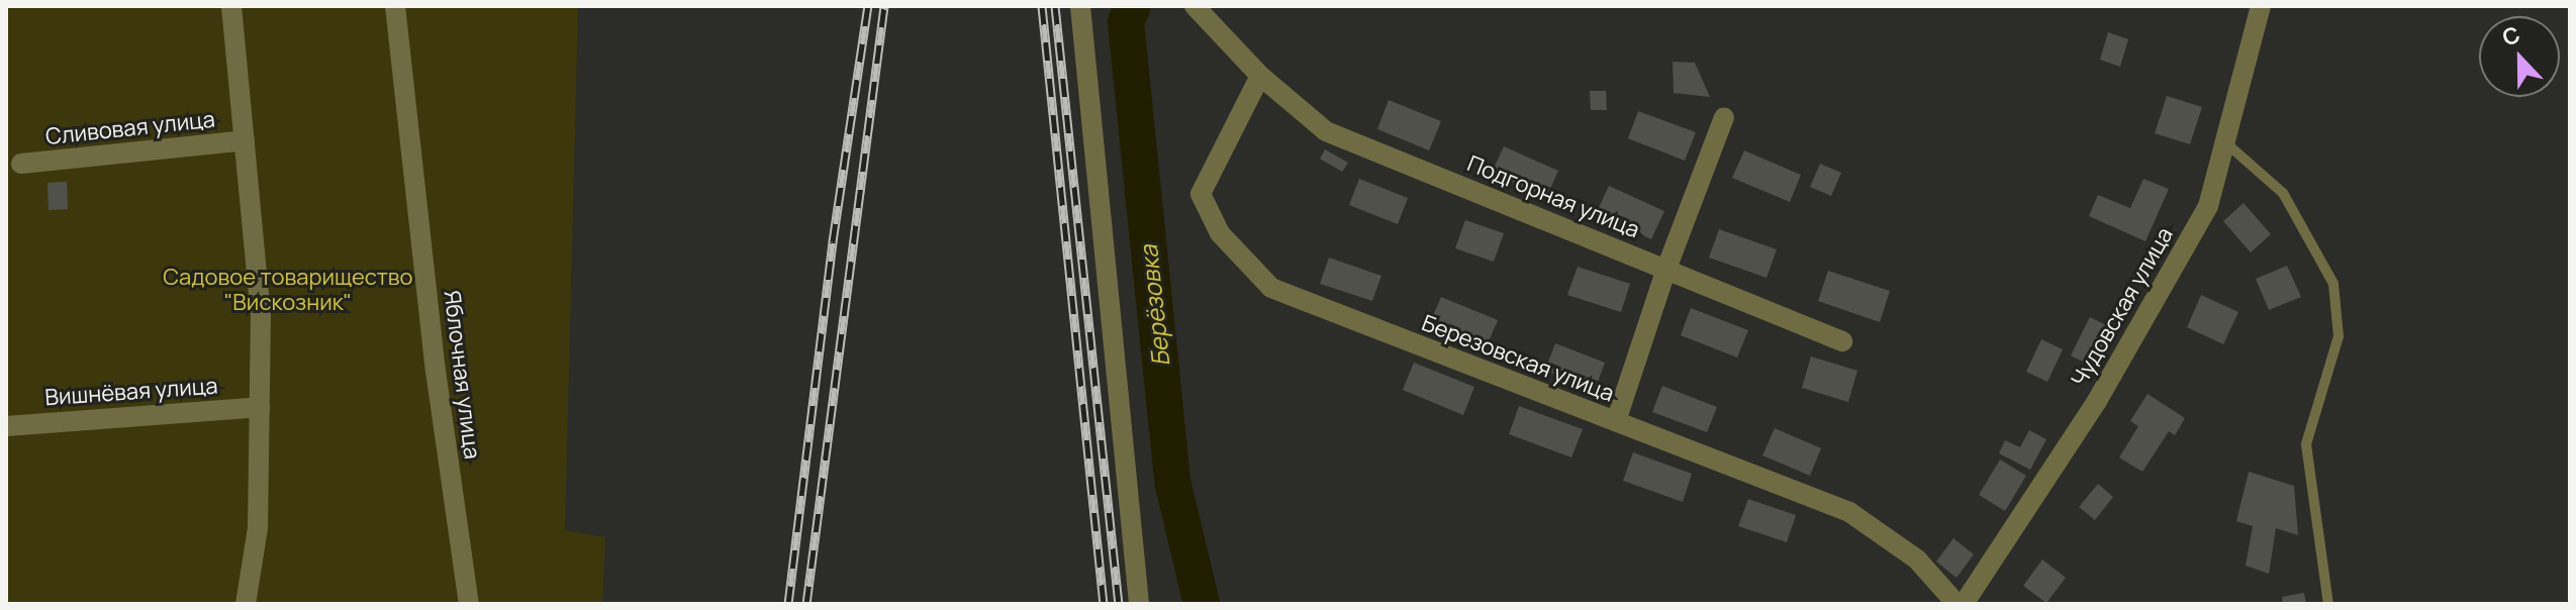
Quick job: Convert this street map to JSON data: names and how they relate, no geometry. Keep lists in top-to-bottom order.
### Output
{
  "streets": {
    "street": [
      "Сливовая улица",
      "Подгорная улица",
      "Чудовская улица",
      "Березовская улица",
      "Яблочная улица",
      "Вишнёвая улица"
    ]
  },
  "crossings": [
    ["Подгорная улица", "Березовская улица"]
  ],
  "water": ["Берёзовка"],
  "parks": ["Садовое товарищество \"Вискозник\""],
  "north": "top"
}
